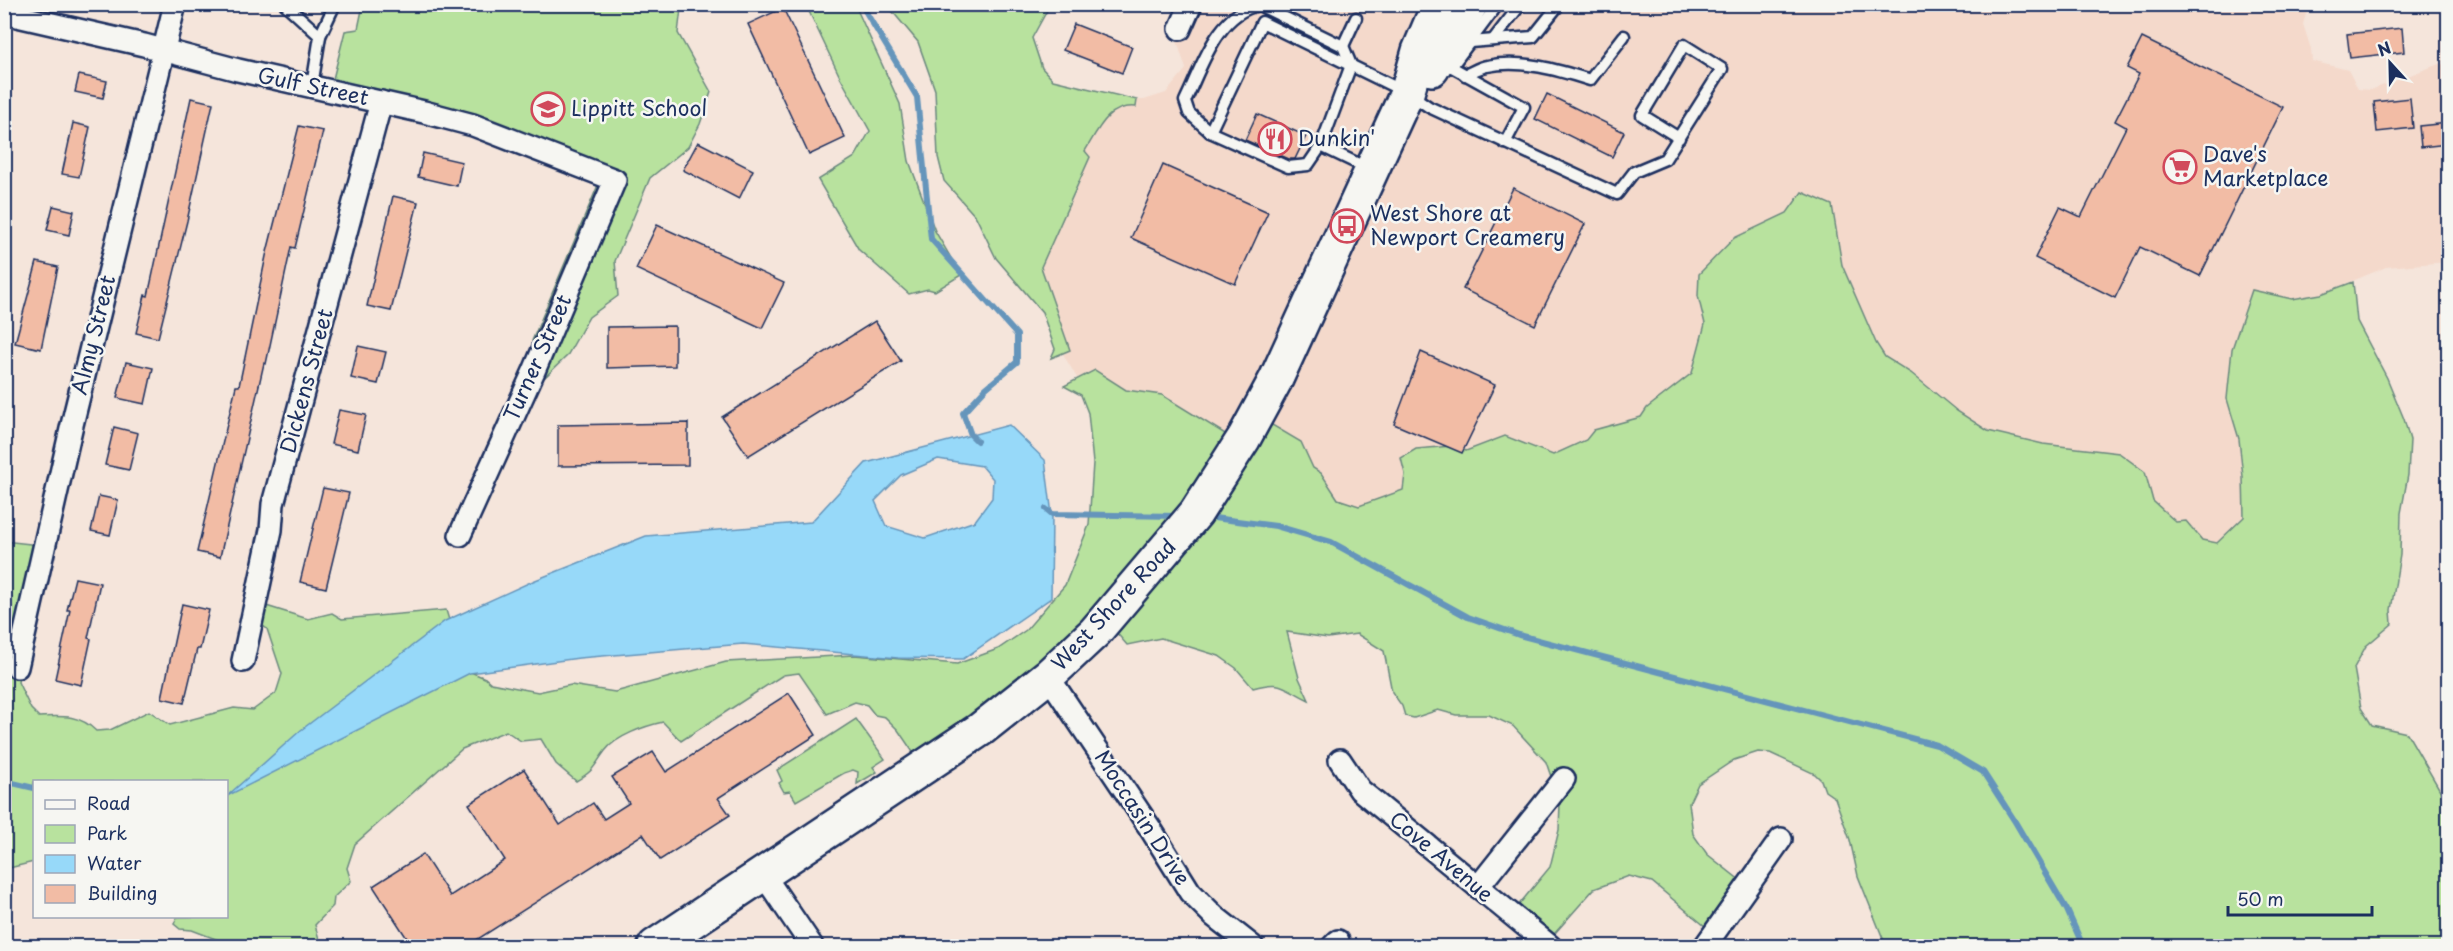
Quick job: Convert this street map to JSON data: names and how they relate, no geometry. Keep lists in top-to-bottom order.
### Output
{
  "streets": {
    "main road": ["West Shore Road"],
    "street": [
      "Gulf Street",
      "Almy Street",
      "Turner Street",
      "Dickens Street",
      "Moccasin Drive",
      "Cove Avenue"
    ]
  },
  "crossings": [
    ["Gulf Street", "Almy Street"],
    ["Gulf Street", "Turner Street"],
    ["Gulf Street", "Dickens Street"],
    ["West Shore Road", "Moccasin Drive"]
  ],
  "places": {
    "school or university": ["Lippitt School"],
    "restaurant": ["Dunkin'"],
    "supermarket": ["Dave's Marketplace"],
    "bus stop": ["West Shore at Newport Creamery"]
  },
  "legend": [
    "Road",
    "Park",
    "Water",
    "Building"
  ],
  "scale_bar": "50 m",
  "north": "top"
}
